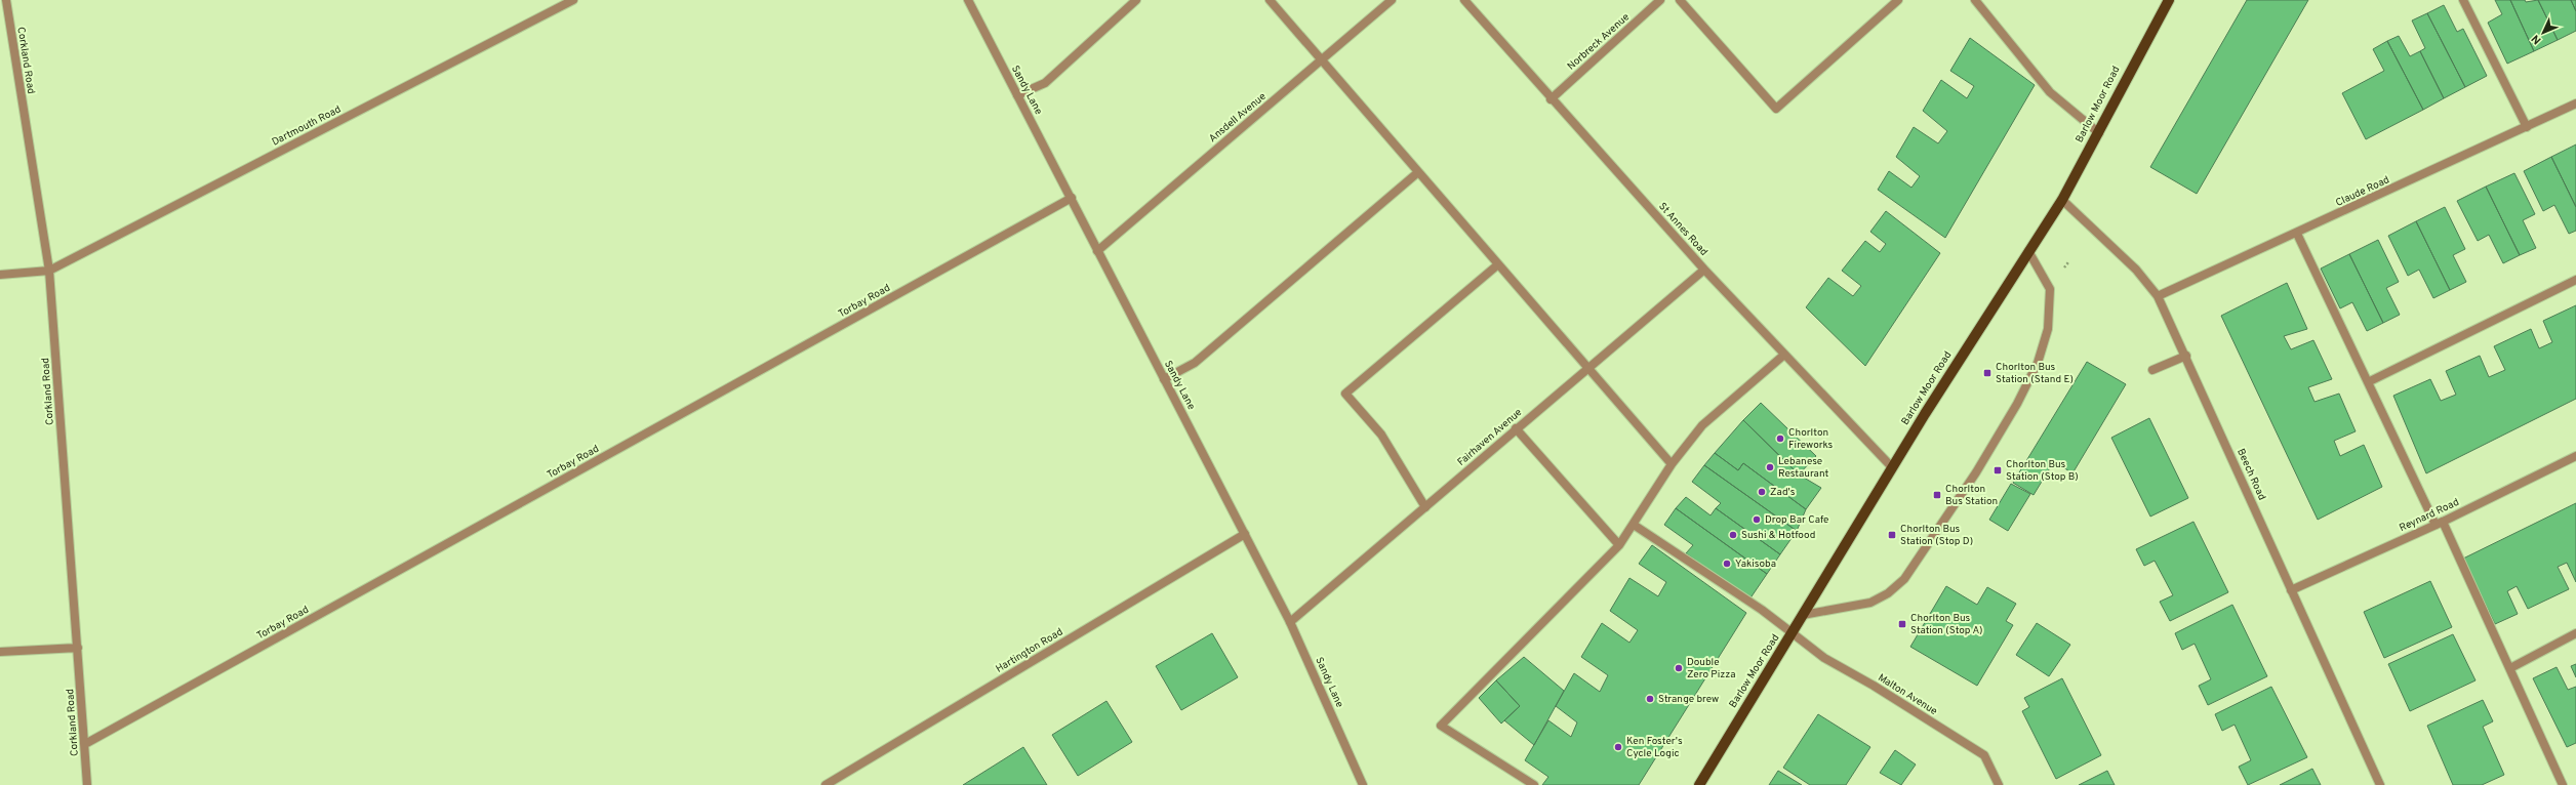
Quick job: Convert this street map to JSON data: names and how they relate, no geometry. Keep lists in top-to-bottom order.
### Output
{
  "streets": {
    "main road": ["Barlow Moor Road"],
    "street": [
      "Norbreck Avenue",
      "Corkland Road",
      "Sandy Lane",
      "Ansdell Avenue",
      "Dartmouth Road",
      "Claude Road",
      "St Annes Road",
      "Torbay Road",
      "Fairhaven Avenue",
      "Beech Road",
      "Reynard Road",
      "Hartington Road",
      "Malton Avenue"
    ]
  },
  "crossings": [
    ["Norbreck Avenue", "St Annes Road"],
    ["Corkland Road", "Dartmouth Road"],
    ["Corkland Road", "Torbay Road"],
    ["Sandy Lane", "Ansdell Avenue"],
    ["Sandy Lane", "Torbay Road"],
    ["Sandy Lane", "Fairhaven Avenue"],
    ["Sandy Lane", "Hartington Road"],
    ["Barlow Moor Road", "St Annes Road"],
    ["Barlow Moor Road", "Beech Road"],
    ["Barlow Moor Road", "Malton Avenue"],
    ["Claude Road", "Beech Road"],
    ["St Annes Road", "Fairhaven Avenue"],
    ["Beech Road", "Reynard Road"]
  ],
  "places": {
    "transit": [
      "Chorlton Bus Station (Stand E)",
      "Chorlton Bus Station (Stop B)",
      "Chorlton Bus Station",
      "Chorlton Bus Station (Stop D)",
      "Chorlton Bus Station (Stop A)"
    ],
    "other": [
      "Chorlton Fireworks",
      "Lebanese Restaurant",
      "Zad's",
      "Drop Bar Cafe",
      "Sushi & Hotfood",
      "Yakisoba",
      "Double Zero Pizza",
      "Strange brew",
      "Ken Foster's Cycle Logic"
    ]
  },
  "north": "bottom left"
}
